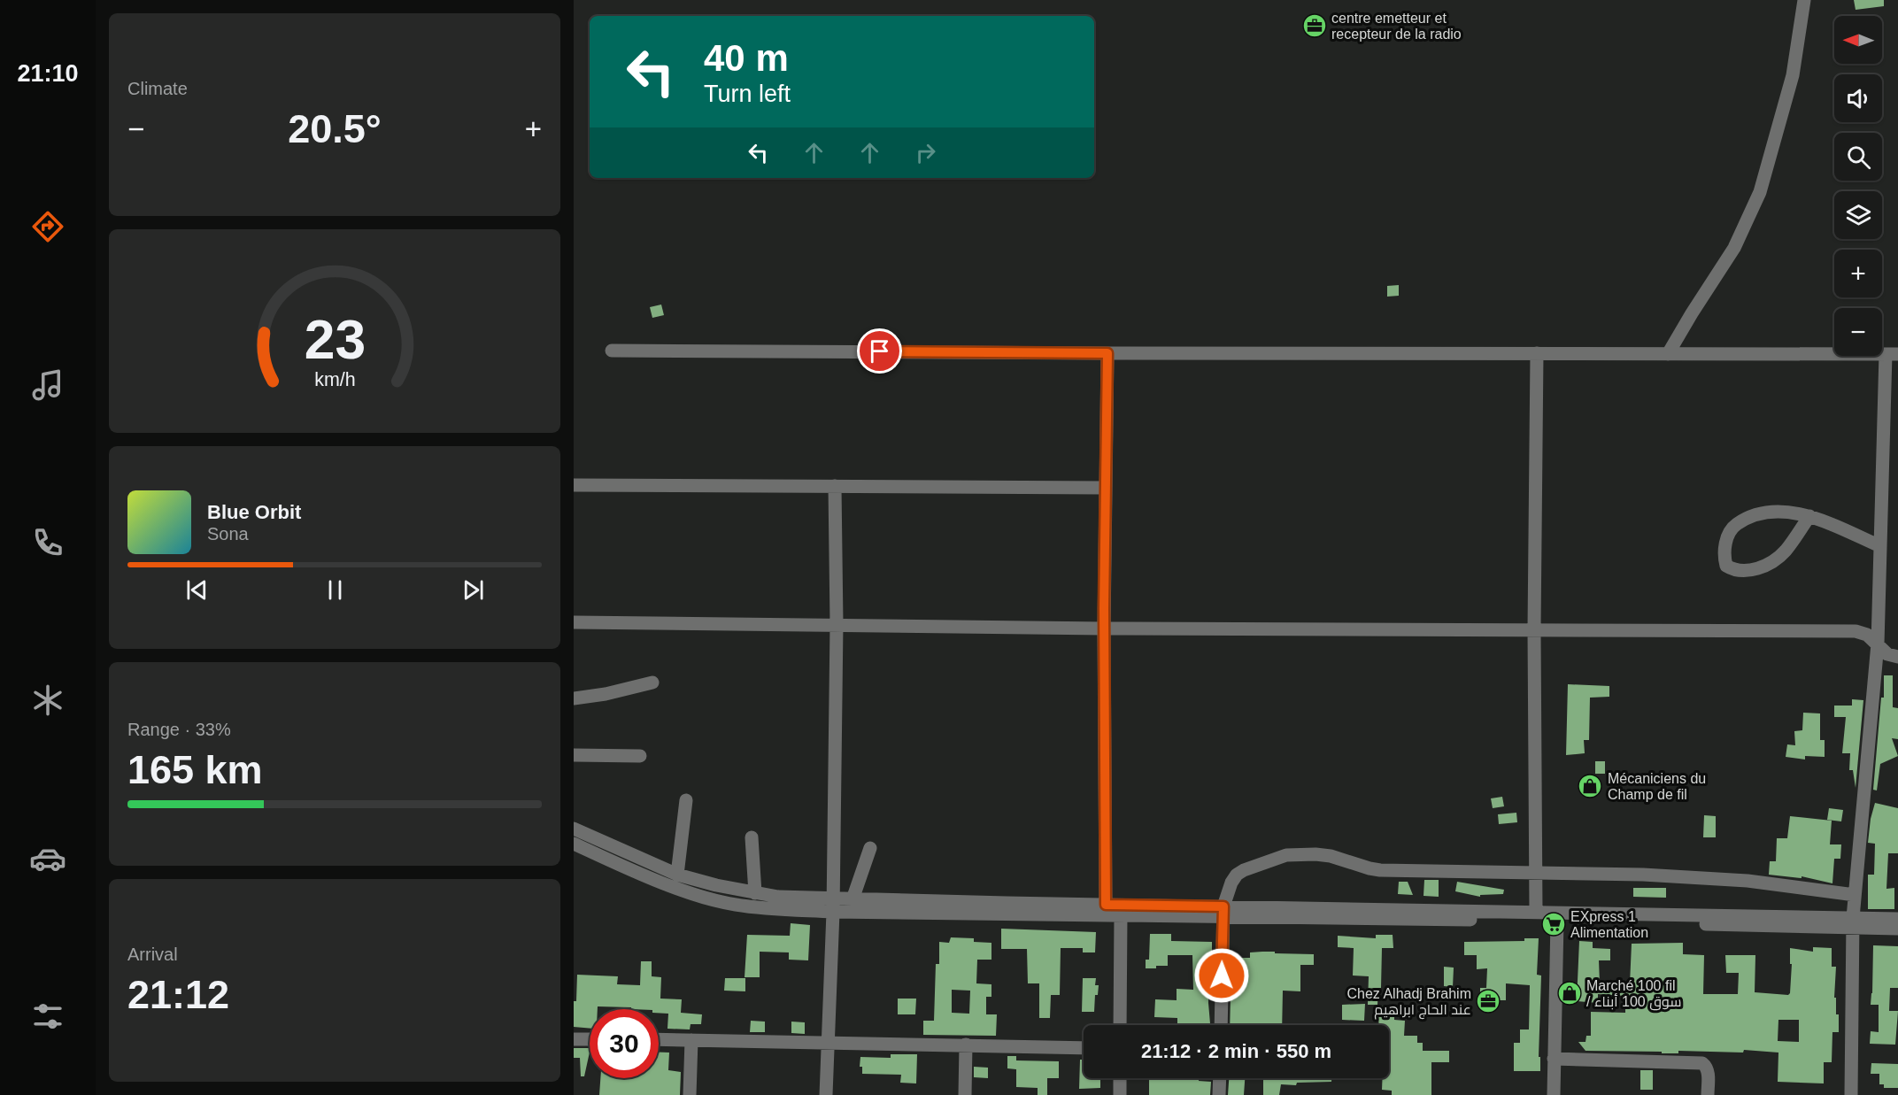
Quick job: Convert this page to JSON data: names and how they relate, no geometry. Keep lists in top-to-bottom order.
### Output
{
  "places": {
    "office": ["centre emetteur et recepteur de la radio", "Chez Alhadj Brahim عند الحاج ابراهيم"],
    "shop": ["Mécaniciens du Champ de fil", "Marché 100 fil / سوق 100 أبناء"],
    "supermarket": ["EXpress 1 Alimentation"]
  },
  "north": "left",
  "page": {
    "tabs": "21:10",
    "tile": [
      "Climate",
      ["Range · 33%", "165 km"],
      ["Arrival", "21:12"]
    ],
    "map_buttons": ["+", "−"],
    "turn": ["40 m", "Turn left"],
    "heat": ["−", "20.5°", "+"],
    "song": ["Blue Orbit", "Sona"],
    "limit": "30",
    "trip": "21:12 · 2 min · 550 m",
    "gauge": ["23", "km/h"]
  }
}
